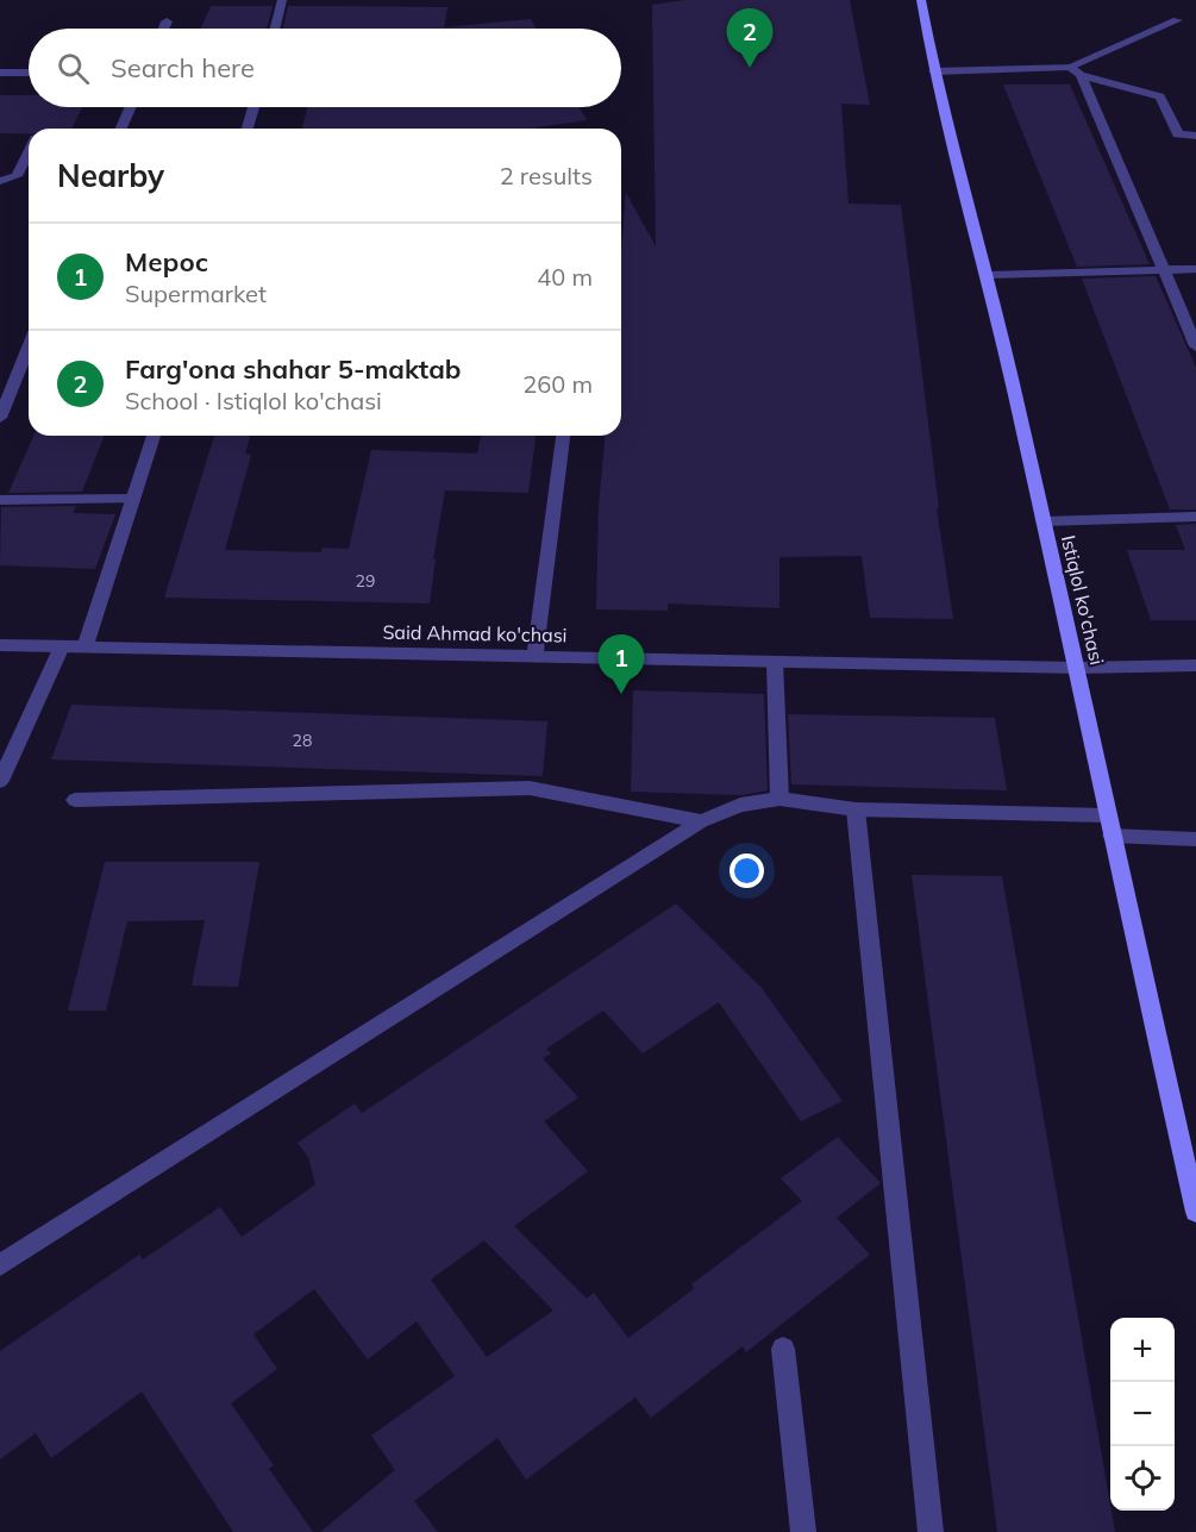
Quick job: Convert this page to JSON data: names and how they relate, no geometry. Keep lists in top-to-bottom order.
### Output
{
  "streets": {
    "main road": ["Istiqlol ko'chasi"],
    "street": ["Said Ahmad ko'chasi"]
  },
  "crossings": [
    ["Istiqlol ko'chasi", "Said Ahmad ko'chasi"]
  ],
  "house_numbers": ["29", "28"],
  "page": {
    "pins": ["2", "1"],
    "search": "Search here",
    "heading": ["Nearby", "2 results"],
    "list": [
      {
        "mark": "1",
        "name": "Мерос",
        "note": "Supermarket",
        "value": "40 m"
      },
      {
        "mark": "2",
        "name": "Farg'ona shahar 5-maktab",
        "note": "School · Istiqlol ko'chasi",
        "value": "260 m"
      }
    ],
    "map_buttons": ["+", "−"]
  }
}
